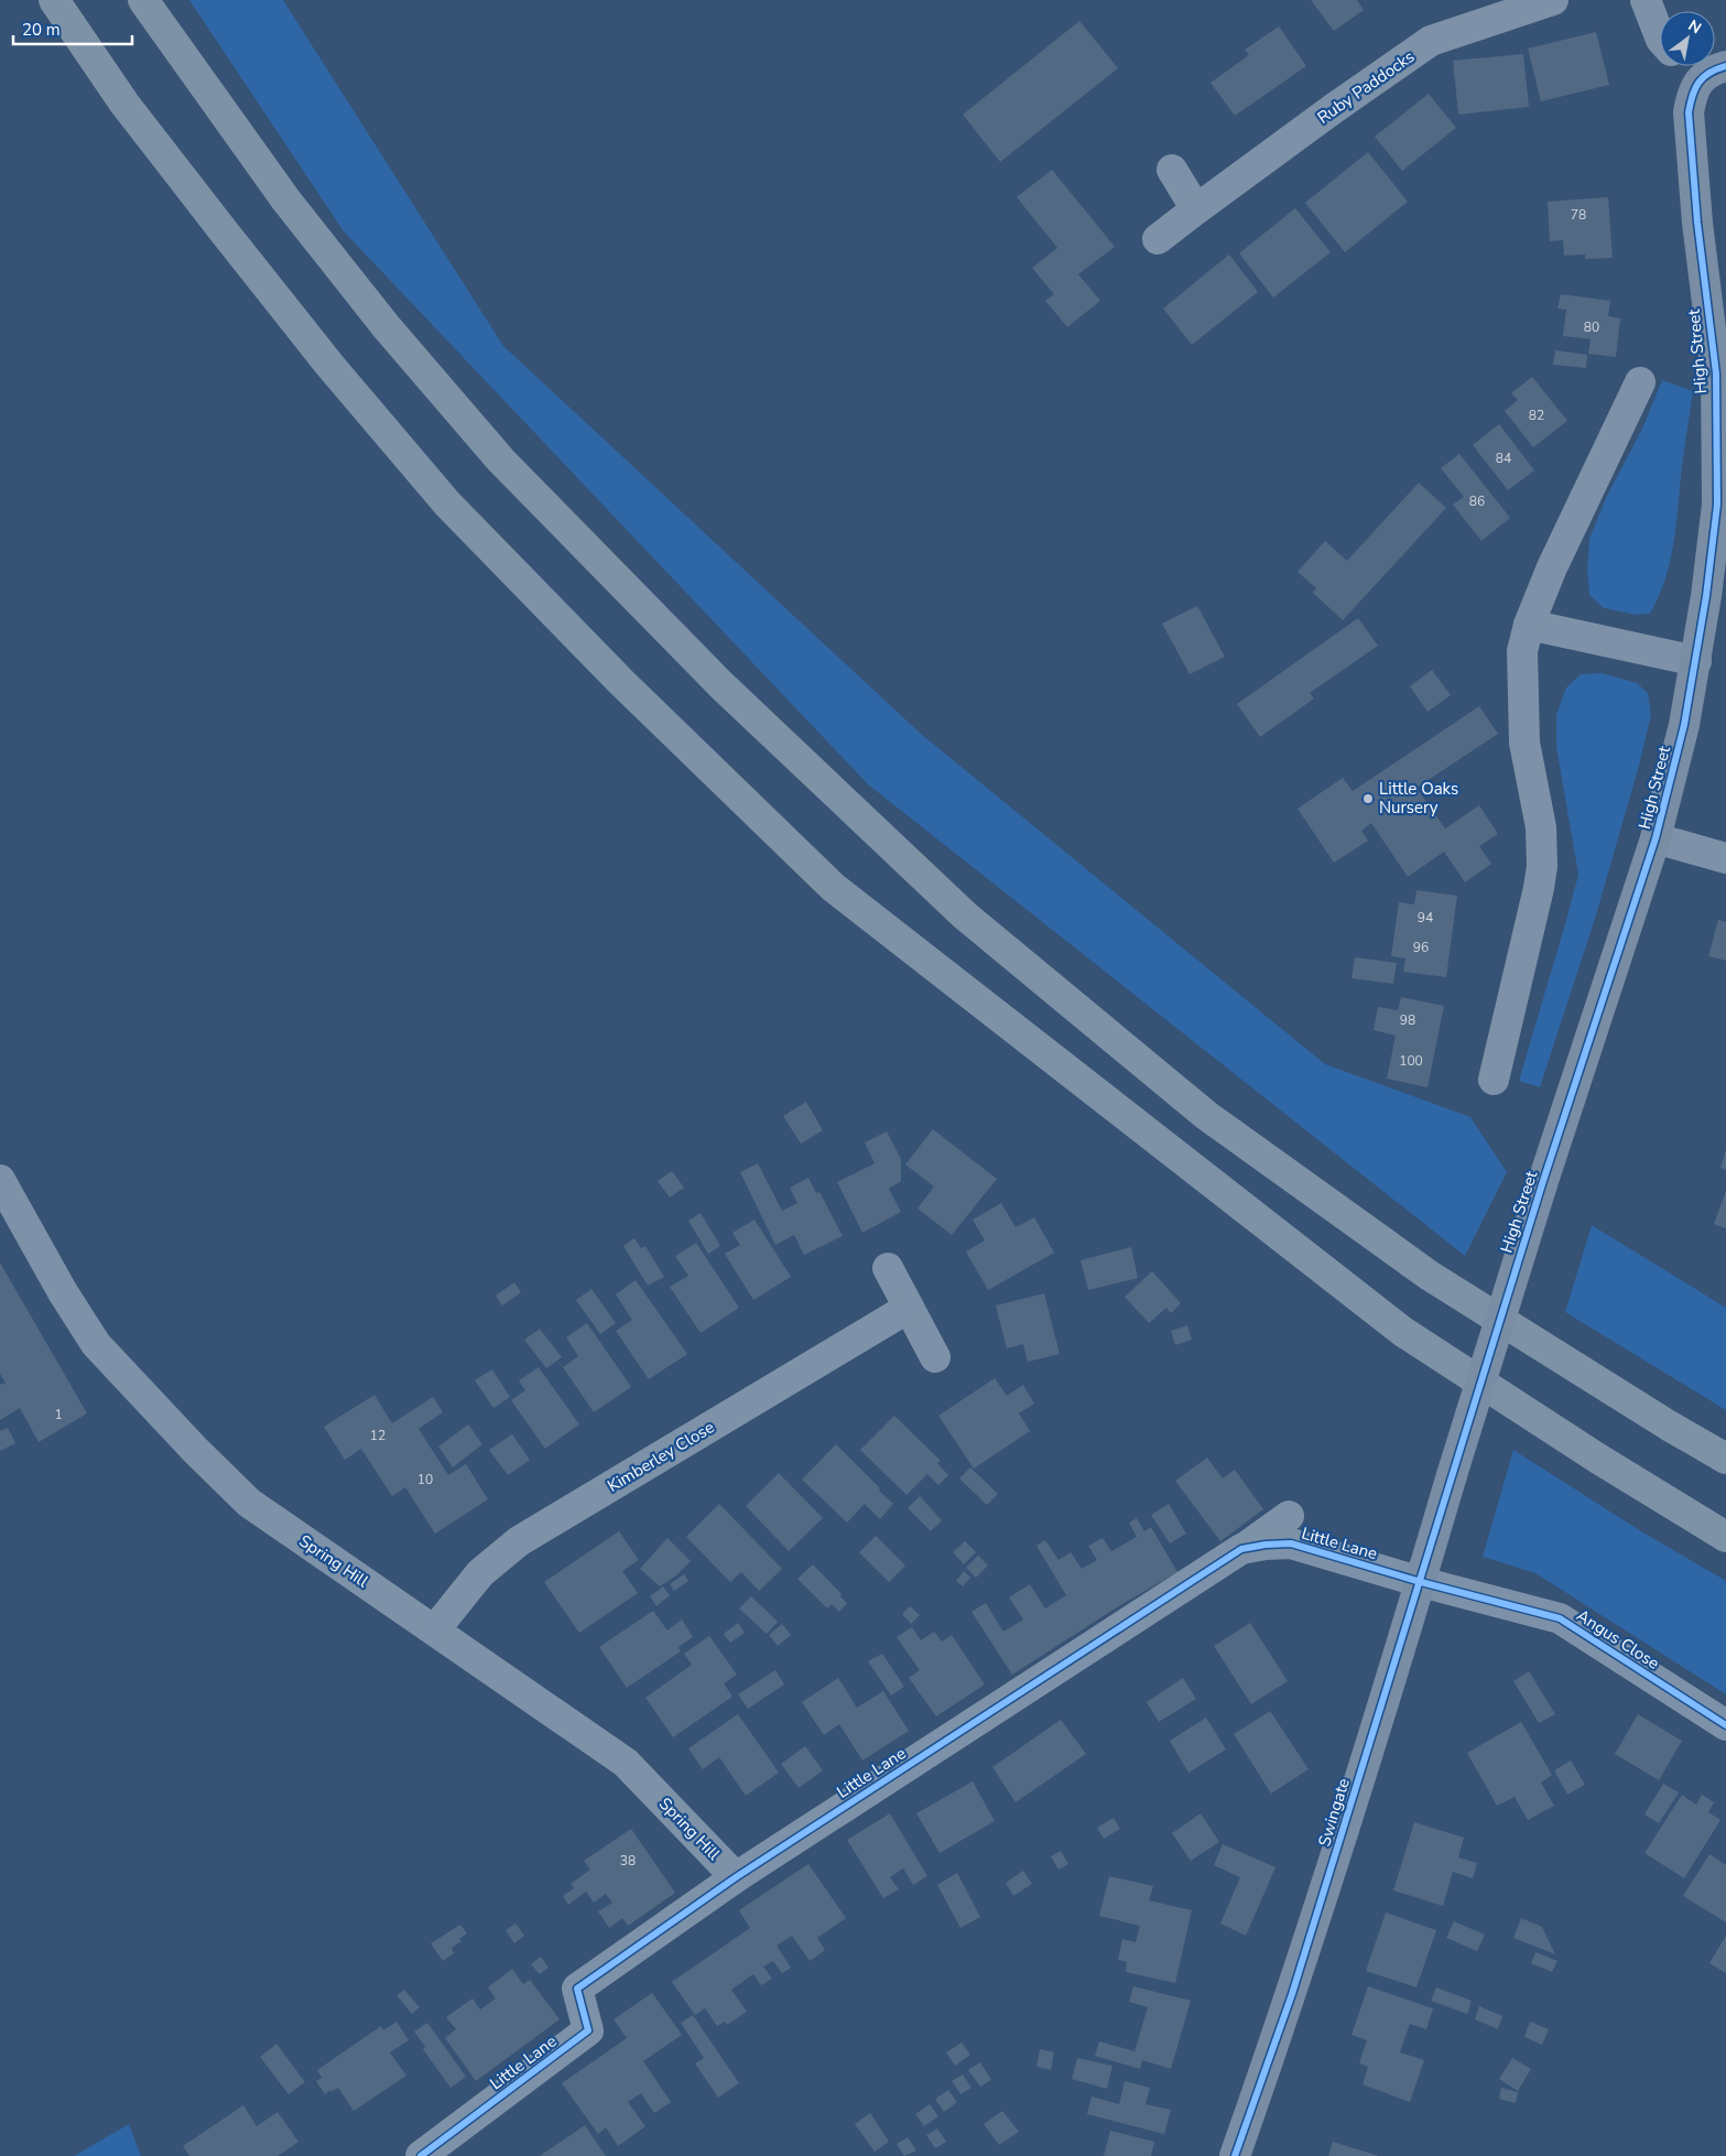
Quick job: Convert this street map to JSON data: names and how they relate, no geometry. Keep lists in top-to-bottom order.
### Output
{
  "streets": {
    "street": [
      "Ruby Paddocks",
      "High Street",
      "Kimberley Close",
      "Little Lane",
      "Spring Hill",
      "Angus Close",
      "Swingate"
    ]
  },
  "crossings": [
    ["High Street", "Swingate"],
    ["Kimberley Close", "Spring Hill"],
    ["Little Lane", "Spring Hill"],
    ["Little Lane", "Angus Close"],
    ["Little Lane", "Swingate"],
    ["Angus Close", "Swingate"]
  ],
  "places": ["Little Oaks Nursery"],
  "house_numbers": [
    "78",
    "80",
    "82",
    "84",
    "86",
    "94",
    "96",
    "98",
    "100",
    "1",
    "12",
    "10",
    "38"
  ],
  "scale_bar": "20 m",
  "north": "top right"
}
